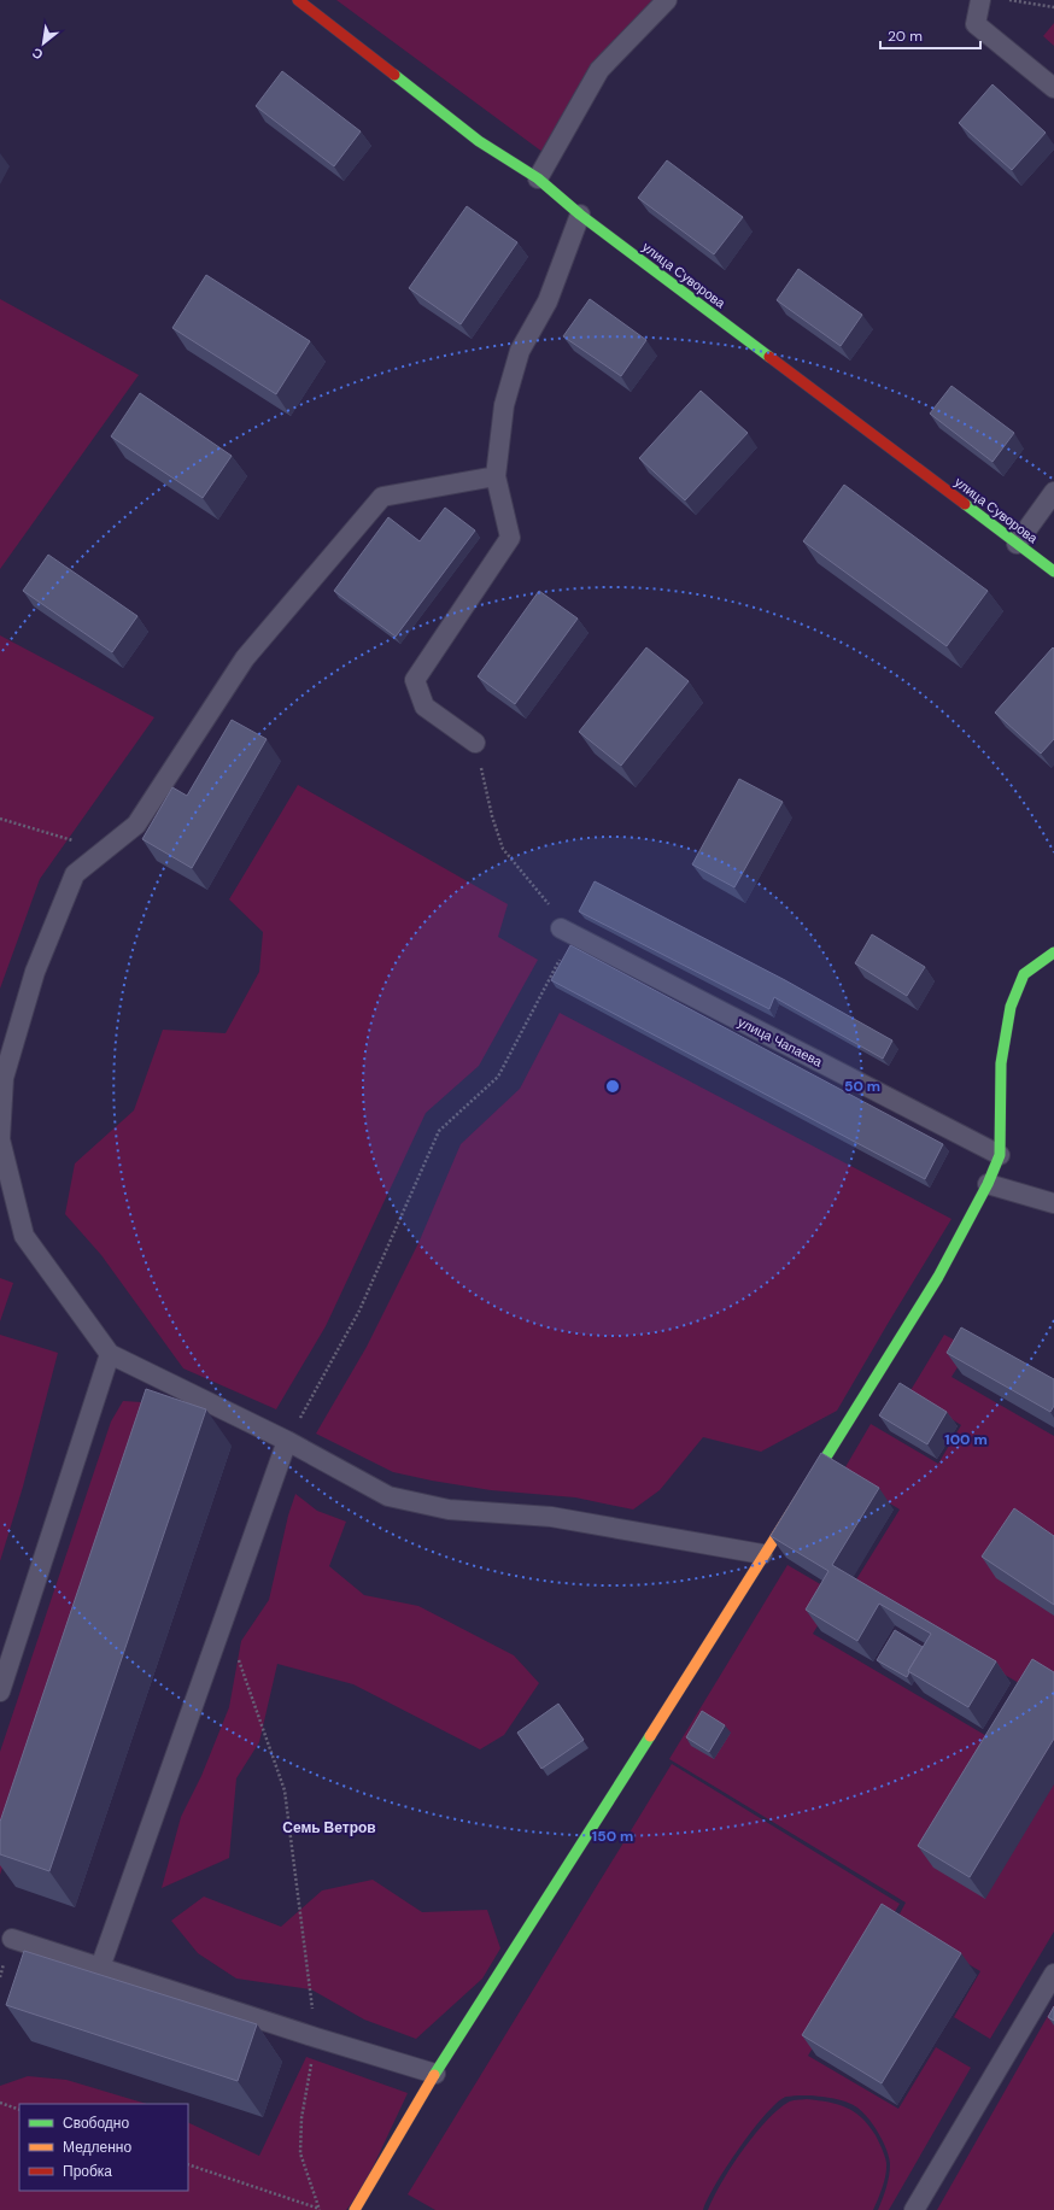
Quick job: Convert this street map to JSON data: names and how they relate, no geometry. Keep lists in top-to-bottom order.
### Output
{
  "streets": {
    "street": ["улица Суворова"],
    "lane": ["улица Чапаева"]
  },
  "districts": ["Семь Ветров"],
  "legend": ["Свободно", "Медленно", "Пробка"],
  "scale_bar": "20 m",
  "north": "bottom left",
  "rings": ["50 m", "100 m", "150 m"]
}
